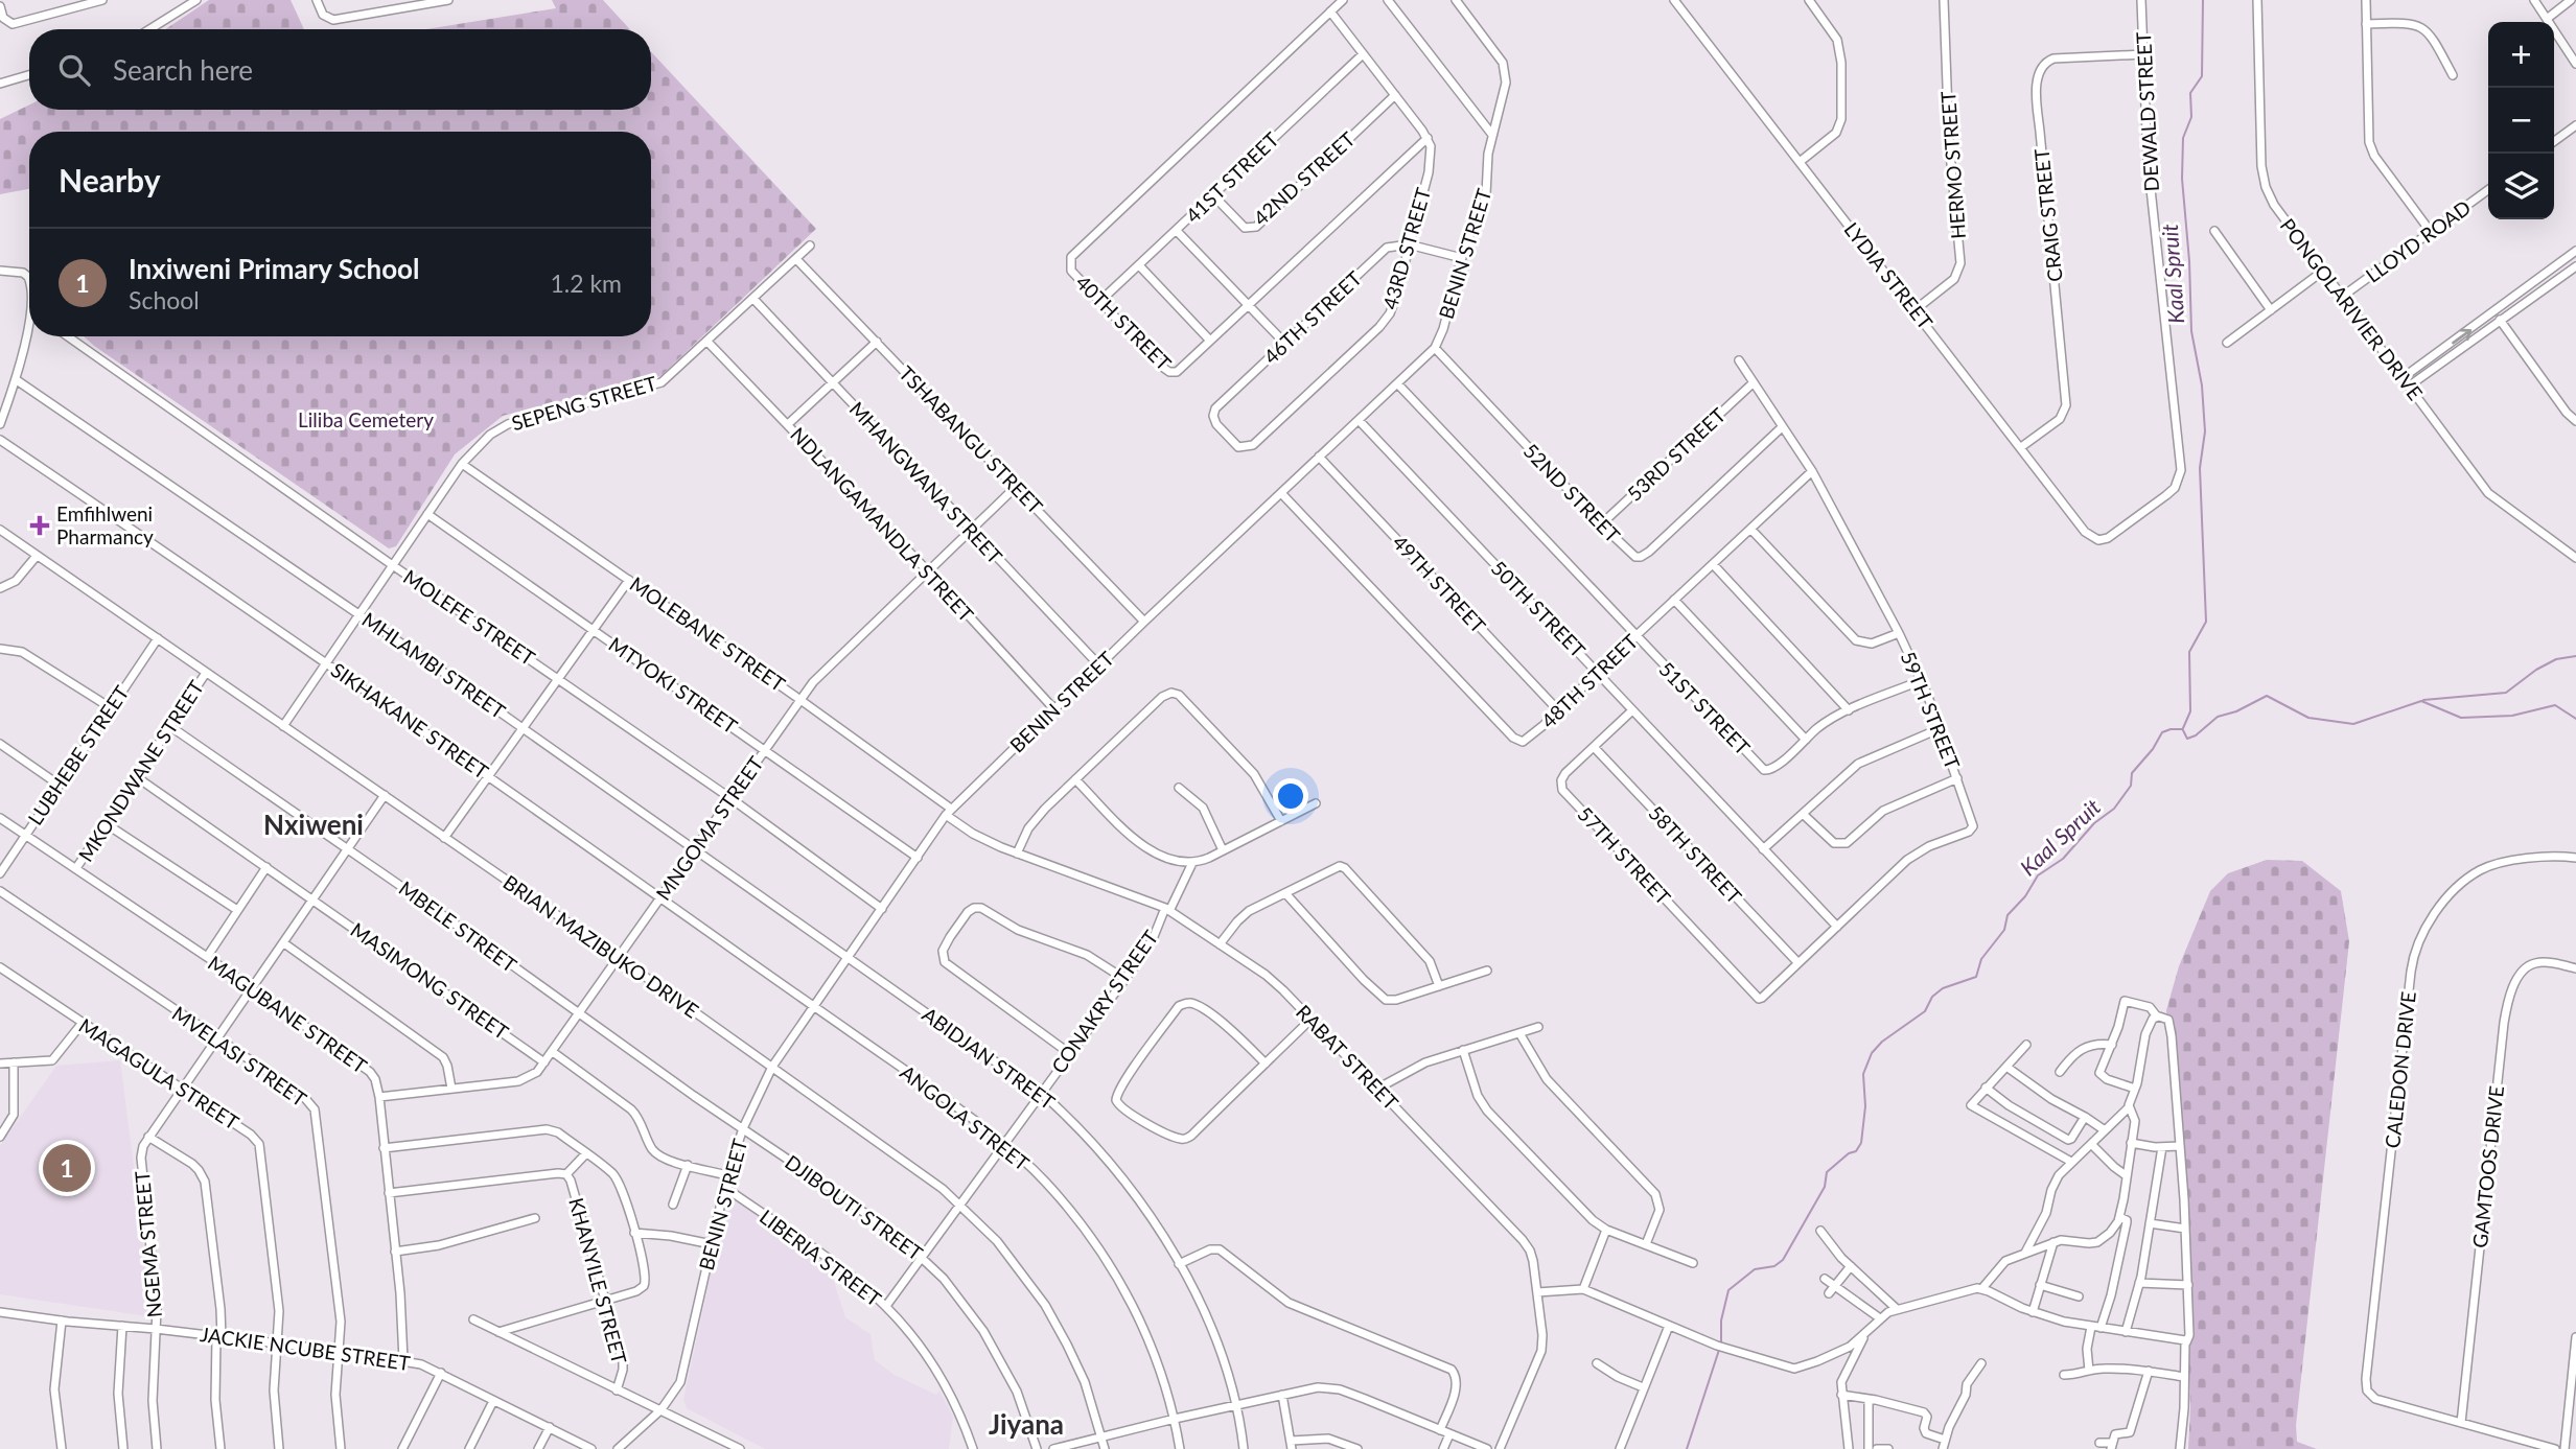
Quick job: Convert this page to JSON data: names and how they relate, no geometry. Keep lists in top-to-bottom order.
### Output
{
  "streets": {
    "street": [
      "DEWALD STREET",
      "HERMO STREET",
      "41ST STREET",
      "42ND STREET",
      "CRAIG STREET",
      "LLOYD ROAD",
      "43RD STREET",
      "BENIN STREET",
      "LYDIA STREET",
      "PONGOLARIVIER DRIVE",
      "46TH STREET",
      "40TH STREET",
      "SEPENG STREET",
      "TSHABANGU STREET",
      "53RD STREET",
      "MHANGWANA STREET",
      "52ND STREET",
      "NDLANGAMANDLA STREET",
      "49TH STREET",
      "50TH STREET",
      "MOLEFE STREET",
      "MOLEBANE STREET",
      "MHLAMBI STREET",
      "48TH STREET",
      "MTYOKI STREET",
      "51ST STREET",
      "59TH STREET",
      "SIKHAKANE STREET",
      "LUBHEBE STREET",
      "MKONDWANE STREET",
      "MNGOMA STREET",
      "58TH STREET",
      "57TH STREET",
      "MBELE STREET",
      "BRIAN MAZIBUKO DRIVE",
      "MASIMONG STREET",
      "CONAKRY STREET",
      "MAGUBANE STREET",
      "MVELASI STREET",
      "RABAT STREET",
      "ABIDJAN STREET",
      "CALEDON DRIVE",
      "MAGAGULA STREET",
      "ANGOLA STREET",
      "GAMTOOS DRIVE",
      "DJIBOUTI STREET",
      "NGEMA STREET",
      "LIBERIA STREET",
      "KHANYILE STREET",
      "JACKIE NCUBE STREET"
    ]
  },
  "crossings": [
    ["DEWALD STREET", "CRAIG STREET"],
    ["DEWALD STREET", "LYDIA STREET"],
    ["HERMO STREET", "LYDIA STREET"],
    ["41ST STREET", "42ND STREET"],
    ["41ST STREET", "40TH STREET"],
    ["CRAIG STREET", "LYDIA STREET"],
    ["LLOYD ROAD", "PONGOLARIVIER DRIVE"],
    ["43RD STREET", "46TH STREET"],
    ["43RD STREET", "40TH STREET"],
    ["BENIN STREET", "TSHABANGU STREET"],
    ["BENIN STREET", "MHANGWANA STREET"],
    ["BENIN STREET", "52ND STREET"],
    ["BENIN STREET", "NDLANGAMANDLA STREET"],
    ["BENIN STREET", "49TH STREET"],
    ["BENIN STREET", "50TH STREET"],
    ["BENIN STREET", "MOLEFE STREET"],
    ["BENIN STREET", "MOLEBANE STREET"],
    ["BENIN STREET", "MHLAMBI STREET"],
    ["BENIN STREET", "48TH STREET"],
    ["BENIN STREET", "MTYOKI STREET"],
    ["BENIN STREET", "51ST STREET"],
    ["BENIN STREET", "SIKHAKANE STREET"],
    ["BENIN STREET", "MBELE STREET"],
    ["BENIN STREET", "BRIAN MAZIBUKO DRIVE"],
    ["BENIN STREET", "RABAT STREET"],
    ["BENIN STREET", "ABIDJAN STREET"],
    ["BENIN STREET", "ANGOLA STREET"],
    ["BENIN STREET", "DJIBOUTI STREET"],
    ["BENIN STREET", "LIBERIA STREET"],
    ["SEPENG STREET", "TSHABANGU STREET"],
    ["SEPENG STREET", "MHANGWANA STREET"],
    ["SEPENG STREET", "NDLANGAMANDLA STREET"],
    ["SEPENG STREET", "MOLEFE STREET"],
    ["SEPENG STREET", "MOLEBANE STREET"],
    ["SEPENG STREET", "MHLAMBI STREET"],
    ["SEPENG STREET", "MTYOKI STREET"],
    ["SEPENG STREET", "SIKHAKANE STREET"],
    ["SEPENG STREET", "BRIAN MAZIBUKO DRIVE"],
    ["TSHABANGU STREET", "MNGOMA STREET"],
    ["53RD STREET", "52ND STREET"],
    ["53RD STREET", "59TH STREET"],
    ["MHANGWANA STREET", "MNGOMA STREET"],
    ["52ND STREET", "59TH STREET"],
    ["NDLANGAMANDLA STREET", "MNGOMA STREET"],
    ["49TH STREET", "48TH STREET"],
    ["50TH STREET", "48TH STREET"],
    ["50TH STREET", "59TH STREET"],
    ["50TH STREET", "57TH STREET"],
    ["MOLEFE STREET", "MNGOMA STREET"],
    ["MOLEBANE STREET", "MNGOMA STREET"],
    ["MOLEBANE STREET", "RABAT STREET"],
    ["MHLAMBI STREET", "MNGOMA STREET"],
    ["MHLAMBI STREET", "ABIDJAN STREET"],
    ["48TH STREET", "51ST STREET"],
    ["48TH STREET", "59TH STREET"],
    ["MTYOKI STREET", "MNGOMA STREET"],
    ["51ST STREET", "59TH STREET"],
    ["59TH STREET", "58TH STREET"],
    ["59TH STREET", "57TH STREET"],
    ["SIKHAKANE STREET", "MNGOMA STREET"],
    ["SIKHAKANE STREET", "ANGOLA STREET"],
    ["LUBHEBE STREET", "BRIAN MAZIBUKO DRIVE"],
    ["LUBHEBE STREET", "MAGUBANE STREET"],
    ["MKONDWANE STREET", "MBELE STREET"],
    ["MKONDWANE STREET", "BRIAN MAZIBUKO DRIVE"],
    ["MKONDWANE STREET", "MASIMONG STREET"],
    ["MKONDWANE STREET", "MAGUBANE STREET"],
    ["MNGOMA STREET", "MBELE STREET"],
    ["MNGOMA STREET", "BRIAN MAZIBUKO DRIVE"],
    ["MNGOMA STREET", "MASIMONG STREET"],
    ["MNGOMA STREET", "MAGUBANE STREET"],
    ["58TH STREET", "57TH STREET"],
    ["MBELE STREET", "DJIBOUTI STREET"],
    ["MBELE STREET", "NGEMA STREET"],
    ["BRIAN MAZIBUKO DRIVE", "CONAKRY STREET"],
    ["BRIAN MAZIBUKO DRIVE", "NGEMA STREET"],
    ["MASIMONG STREET", "NGEMA STREET"],
    ["CONAKRY STREET", "RABAT STREET"],
    ["CONAKRY STREET", "ABIDJAN STREET"],
    ["CONAKRY STREET", "ANGOLA STREET"],
    ["CONAKRY STREET", "DJIBOUTI STREET"],
    ["CONAKRY STREET", "LIBERIA STREET"],
    ["MAGUBANE STREET", "NGEMA STREET"],
    ["MAGUBANE STREET", "KHANYILE STREET"],
    ["MAGUBANE STREET", "JACKIE NCUBE STREET"],
    ["MVELASI STREET", "NGEMA STREET"],
    ["MVELASI STREET", "JACKIE NCUBE STREET"],
    ["CALEDON DRIVE", "GAMTOOS DRIVE"],
    ["MAGAGULA STREET", "NGEMA STREET"],
    ["MAGAGULA STREET", "JACKIE NCUBE STREET"],
    ["NGEMA STREET", "JACKIE NCUBE STREET"]
  ],
  "districts": ["Nxiweni", "Jiyana"],
  "water": ["Kaal Spruit"],
  "parks": ["Liliba Cemetery"],
  "places": {
    "health": ["Emfihlweni Pharmancy"]
  },
  "page": {
    "map_buttons": ["+", "−"],
    "search": "Search here",
    "heading": "Nearby",
    "list": [
      {
        "mark": "1",
        "name": "Inxiweni Primary School",
        "note": "School",
        "value": "1.2 km"
      }
    ],
    "pins": "1"
  }
}
